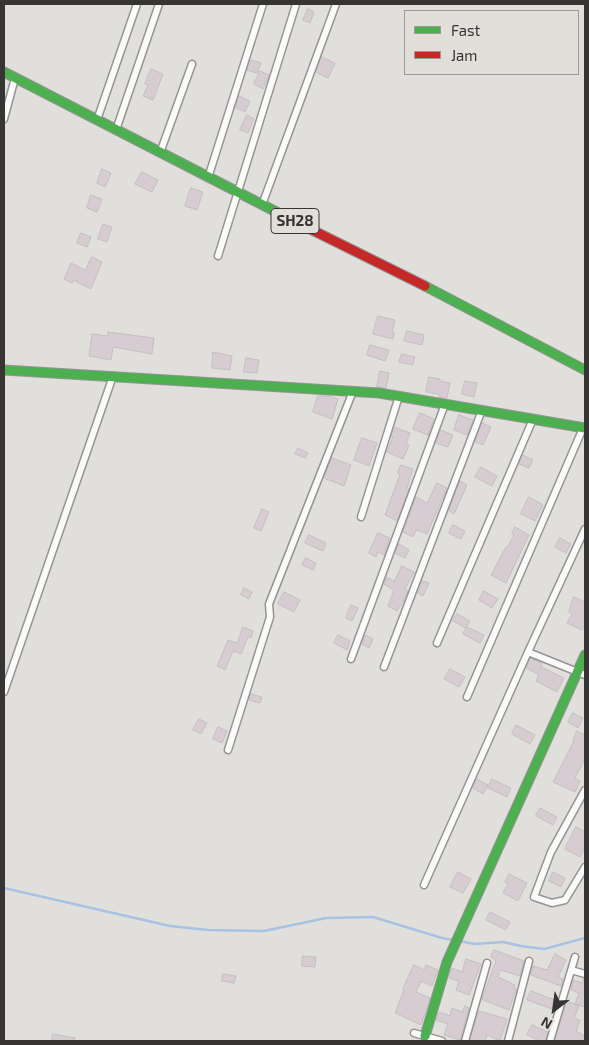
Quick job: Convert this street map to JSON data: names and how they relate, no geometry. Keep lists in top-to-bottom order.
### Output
{
  "streets": {
    "street": ["SH28"]
  },
  "legend": ["Fast", "Jam"],
  "north": "bottom left"
}
